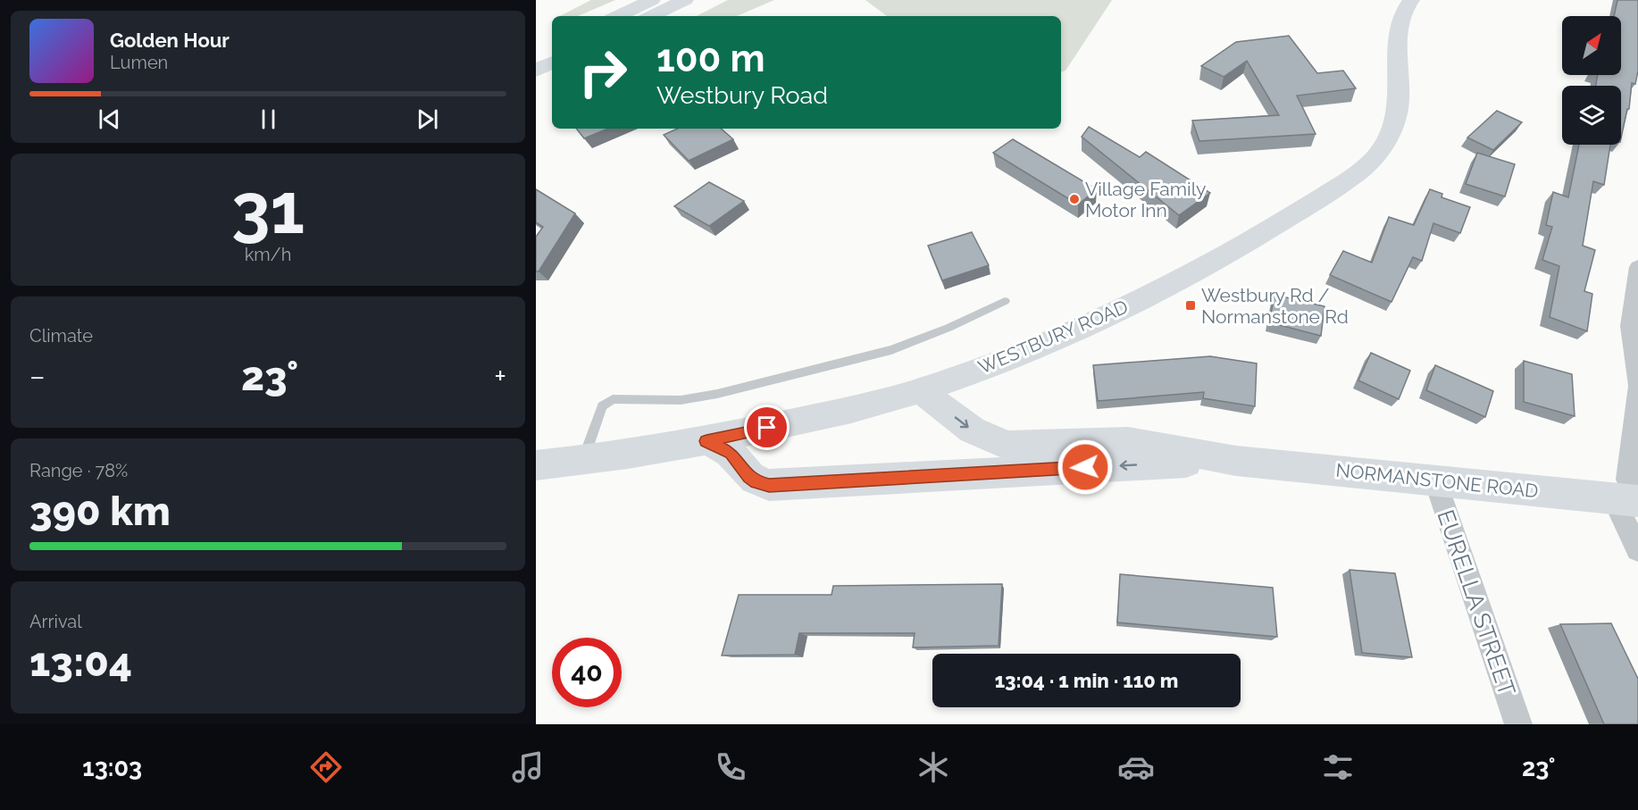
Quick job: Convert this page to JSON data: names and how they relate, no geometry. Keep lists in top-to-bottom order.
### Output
{
  "streets": {
    "main road": ["WESTBURY ROAD", "NORMANSTONE ROAD"],
    "street": ["EURELLA STREET"]
  },
  "crossings": [
    ["WESTBURY ROAD", "NORMANSTONE ROAD"],
    ["NORMANSTONE ROAD", "EURELLA STREET"]
  ],
  "places": {
    "other": ["Village Family Motor Inn"],
    "transit": ["Westbury Rd / Normanstone Rd"]
  },
  "north": "top right",
  "page": {
    "turn": ["100 m", "Westbury Road"],
    "song": ["Golden Hour", "Lumen"],
    "tile": [
      ["31", "km/h"],
      "Climate",
      ["Range · 78%", "390 km"],
      ["Arrival", "13:04"]
    ],
    "heat": ["−", "23°", "+"],
    "limit": "40",
    "trip": "13:04 · 1 min · 110 m",
    "tabs": ["13:03", "23°"]
  }
}
